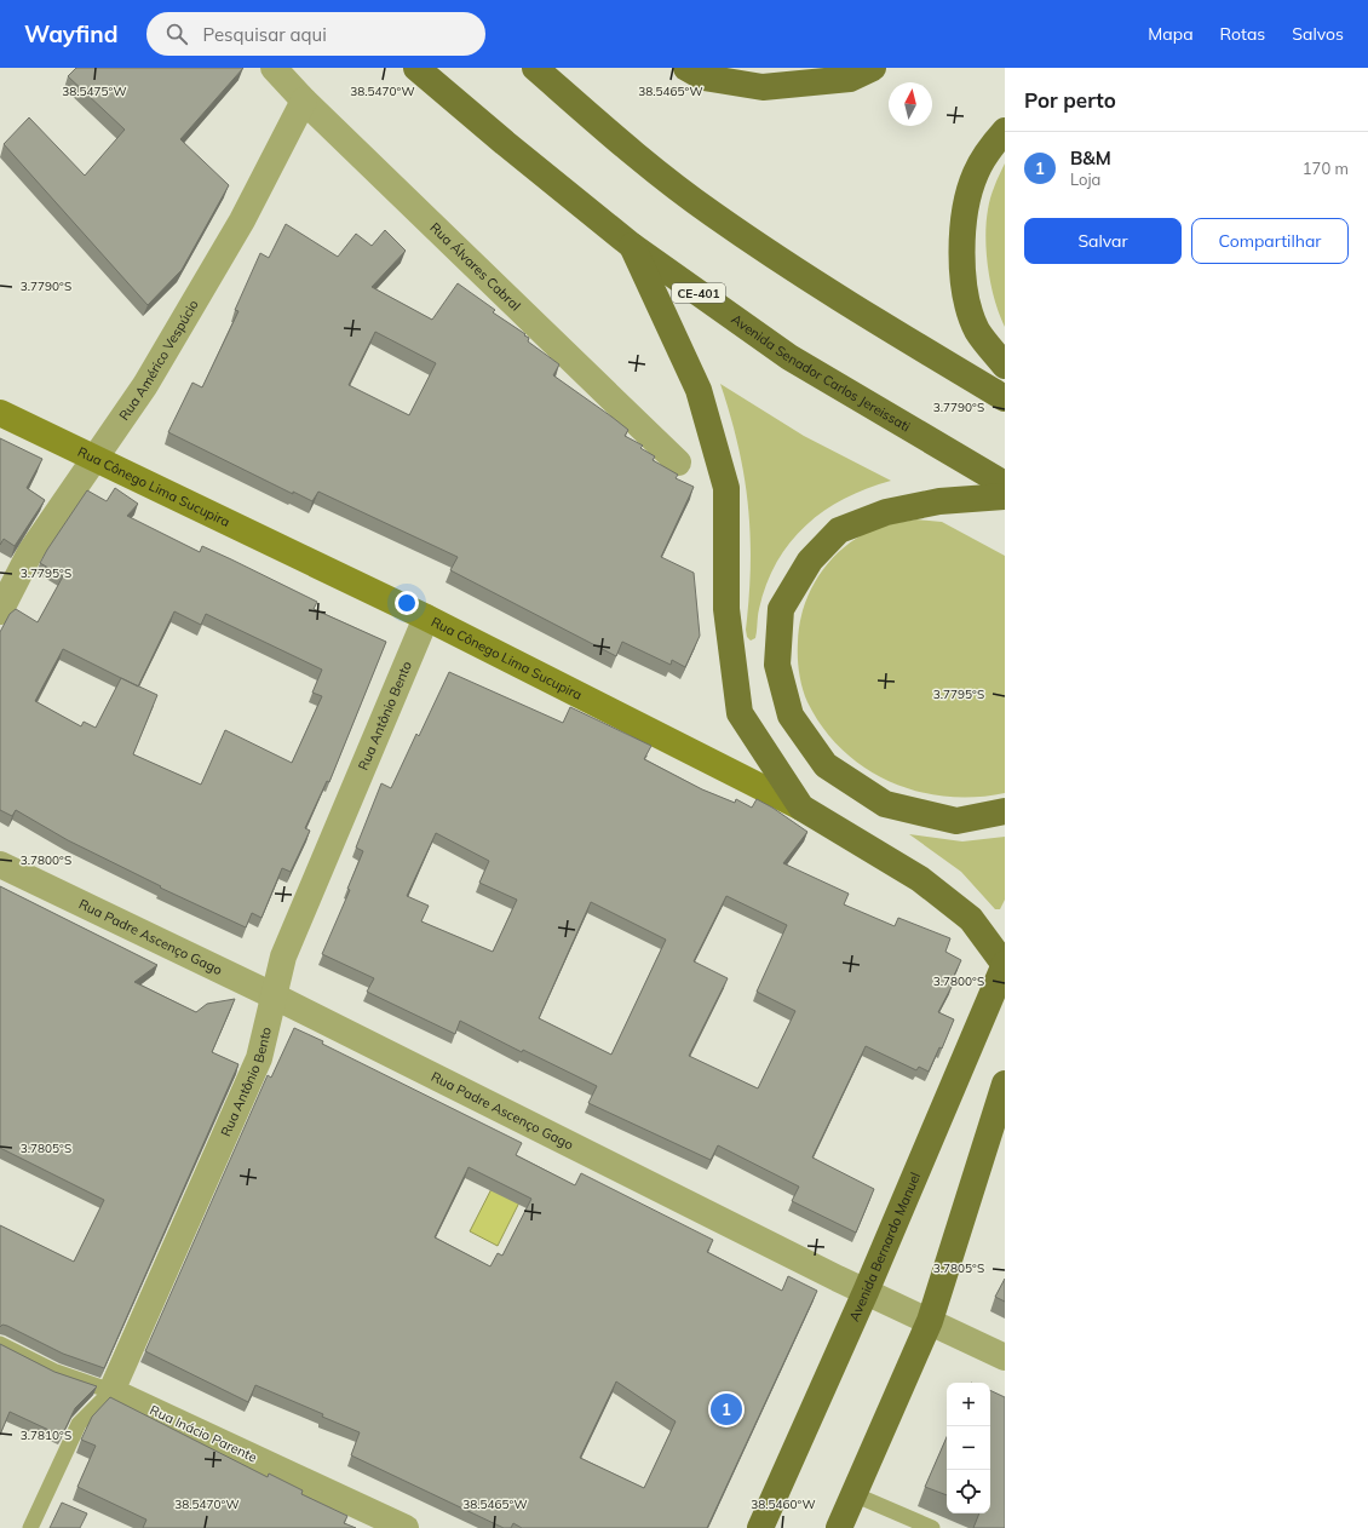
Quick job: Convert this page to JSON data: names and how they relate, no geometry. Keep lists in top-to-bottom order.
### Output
{
  "streets": {
    "main road": ["CE-401", "Avenida Senador Carlos Jereissati", "Avenida Bernardo Manuel"],
    "street": [
      "Rua Álvares Cabral",
      "Rua Américo Vespúcio",
      "Rua Cônego Lima Sucupira",
      "Rua Antônio Bento",
      "Rua Padre Ascenço Gago",
      "Rua Inácio Parente"
    ]
  },
  "crossings": [
    ["Rua Álvares Cabral", "Rua Américo Vespúcio"],
    ["Rua Américo Vespúcio", "Rua Cônego Lima Sucupira"],
    ["Rua Cônego Lima Sucupira", "Rua Antônio Bento"],
    ["Rua Antônio Bento", "Rua Padre Ascenço Gago"],
    ["Rua Antônio Bento", "Rua Inácio Parente"],
    ["Rua Padre Ascenço Gago", "Avenida Bernardo Manuel"]
  ],
  "north": "top",
  "page": {
    "header": "Wayfind",
    "search": "Pesquisar aqui",
    "nav": ["Mapa", "Rotas", "Salvos"],
    "heading": "Por perto",
    "list": [
      {
        "mark": "1",
        "name": "B&M",
        "note": "Loja",
        "value": "170 m"
      }
    ],
    "buttons": ["Salvar", "Compartilhar"],
    "map_buttons": ["+", "−"],
    "pins": "1"
  },
  "coordinates": [
    "38.5475°W",
    "38.5470°W",
    "38.5465°W",
    "3.7790°S",
    "3.7795°S",
    "3.7800°S",
    "3.7805°S",
    "3.7810°S",
    "38.5460°W"
  ]
}
